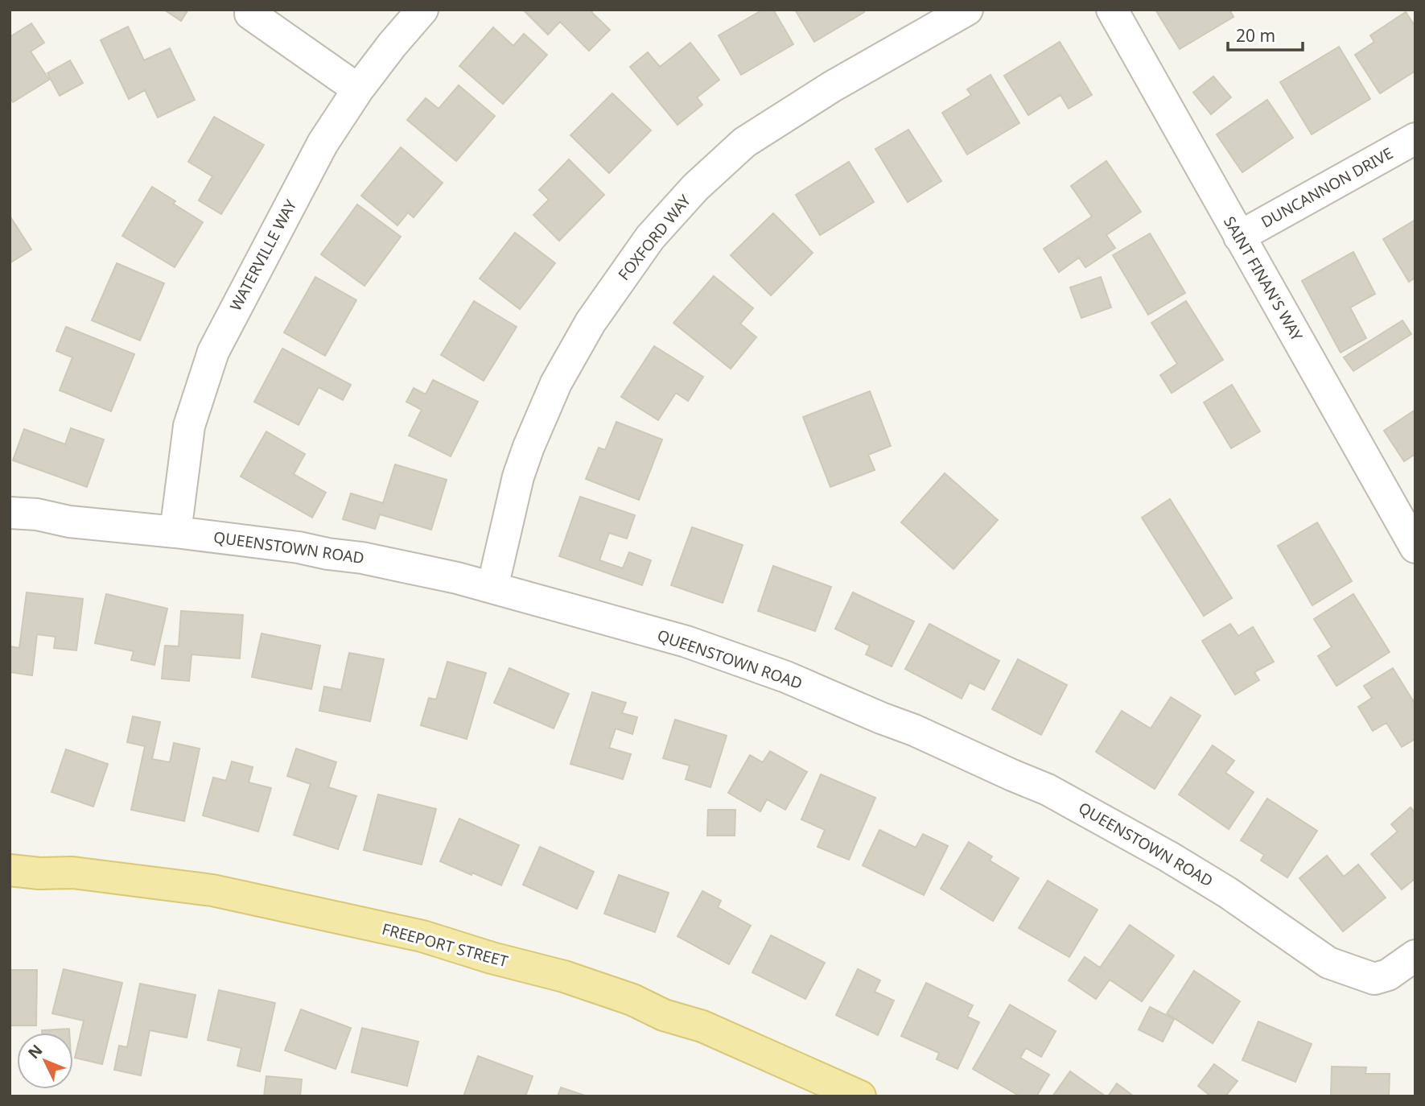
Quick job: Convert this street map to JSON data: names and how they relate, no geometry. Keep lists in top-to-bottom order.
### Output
{
  "streets": {
    "main road": ["FREEPORT STREET"],
    "street": [
      "DUNCANNON DRIVE",
      "FOXFORD WAY",
      "WATERVILLE WAY",
      "SAINT FINAN'S WAY",
      "QUEENSTOWN ROAD"
    ]
  },
  "crossings": [
    ["DUNCANNON DRIVE", "SAINT FINAN'S WAY"],
    ["FOXFORD WAY", "QUEENSTOWN ROAD"],
    ["WATERVILLE WAY", "QUEENSTOWN ROAD"]
  ],
  "scale_bar": "20 m",
  "north": "top left"
}
